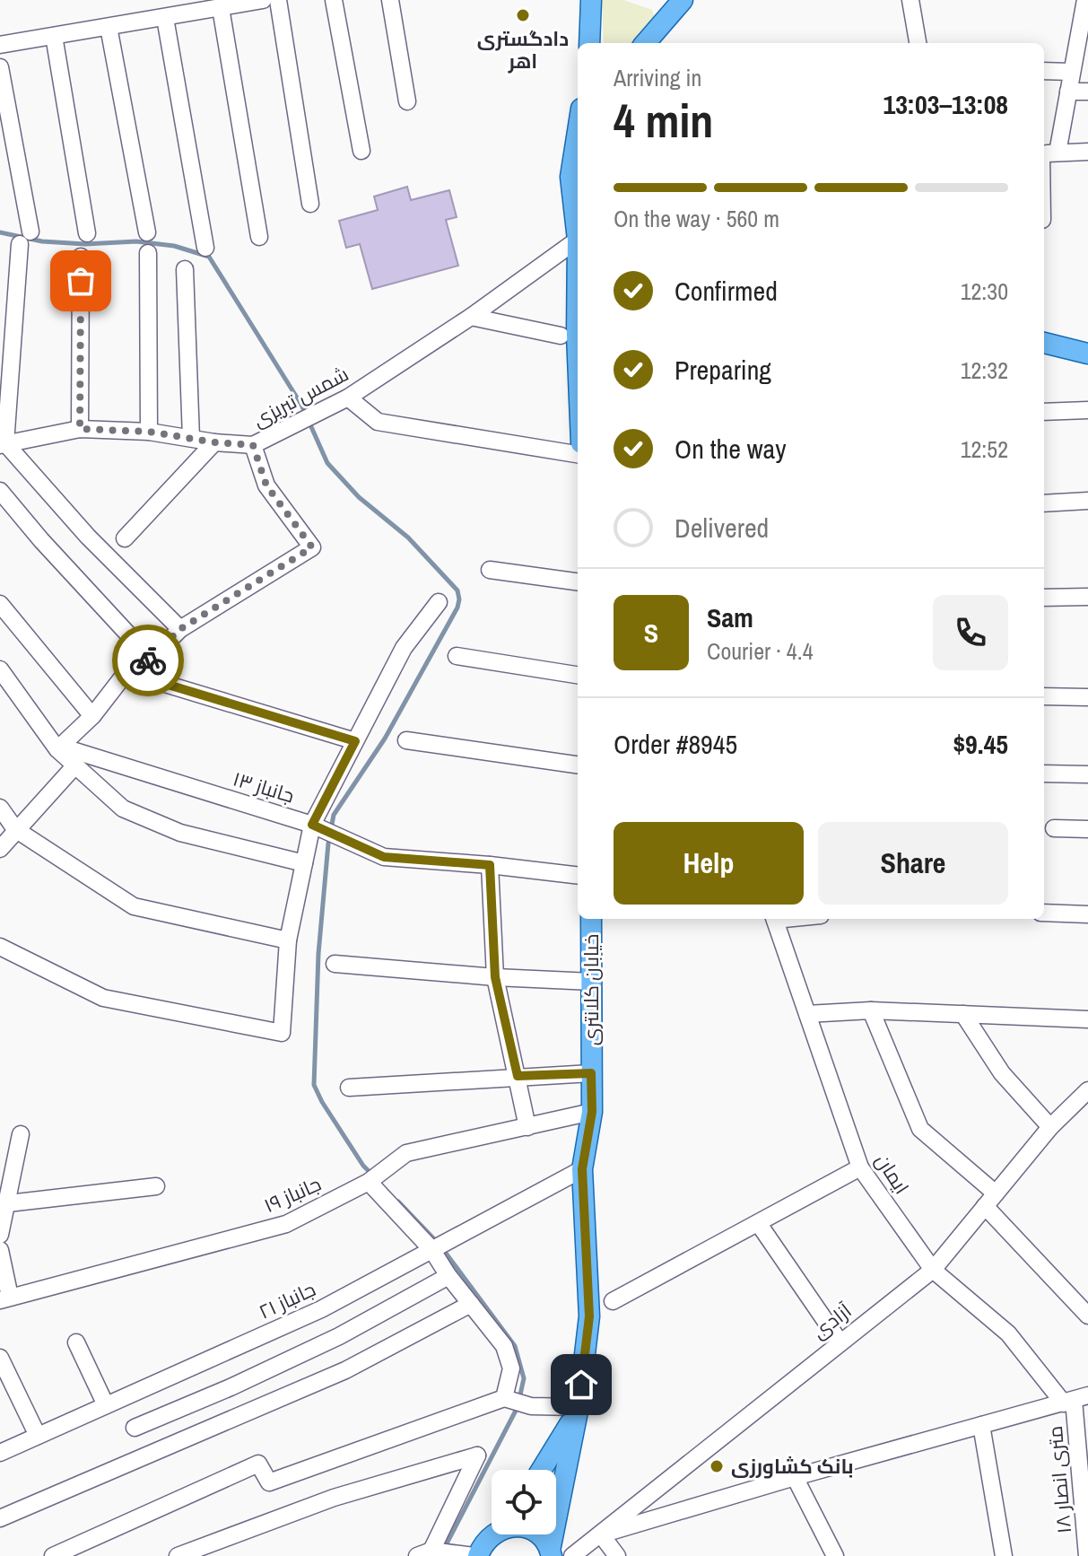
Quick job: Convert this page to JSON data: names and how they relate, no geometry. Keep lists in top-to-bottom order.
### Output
{
  "streets": {
    "main road": ["خیابان کلانتری"],
    "street": [
      "شمس تبریزی",
      "جانباز ۱۳",
      "ایمان",
      "جانباز ۱۹",
      "جانباز ۲۱",
      "آزادی",
      "۱۸ متری انصار"
    ]
  },
  "crossings": [
    ["خیابان کلانتری", "جانباز ۱۹"],
    ["خیابان کلانتری", "جانباز ۲۱"],
    ["ایمان", "آزادی"],
    ["ایمان", "۱۸ متری انصار"]
  ],
  "places": ["دادگستری اهر", "بانک کشاورزی"],
  "page": {
    "heading": ["4 min", "Arriving in", "13:03–13:08"],
    "panel": [
      "Sam",
      "Courier · 4.4",
      "Order #8945",
      "$9.45"
    ],
    "bar": "On the way · 560 m",
    "list": [
      ["Confirmed", "12:30"],
      ["Preparing", "12:32"],
      ["On the way", "12:52"],
      "Delivered"
    ],
    "round": "S",
    "buttons": ["Help", "Share"]
  }
}
